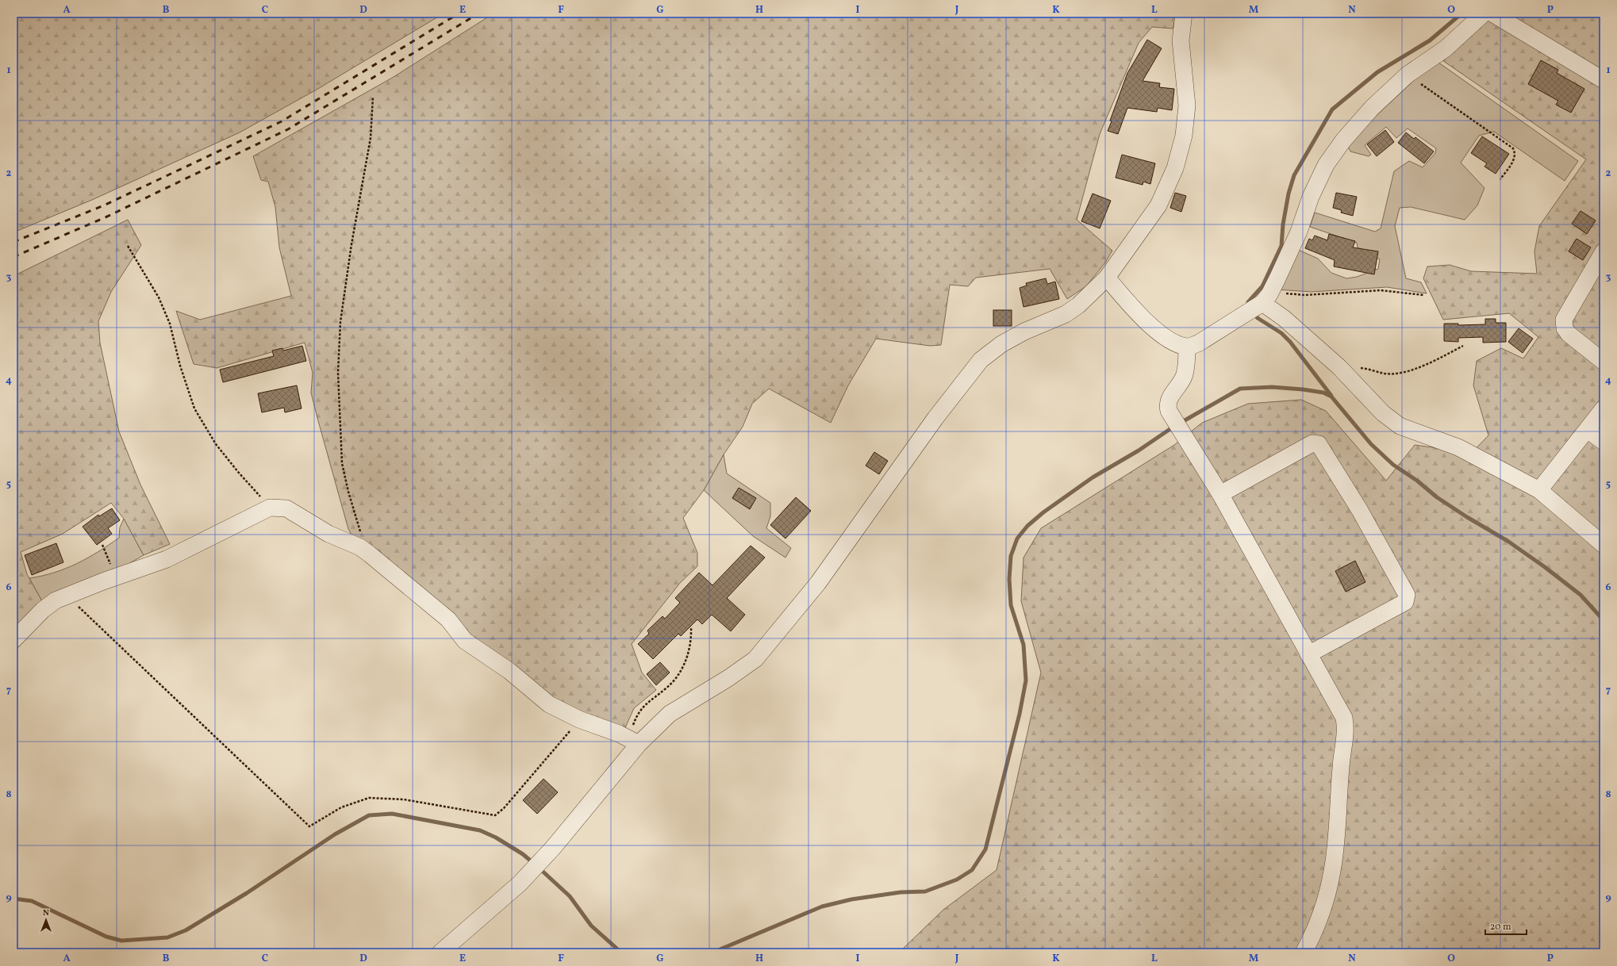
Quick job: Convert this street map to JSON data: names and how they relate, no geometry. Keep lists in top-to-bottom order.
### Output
{
  "scale_bar": "20 m",
  "north": "top",
  "grid": {
    "columns": [
      "A",
      "B",
      "C",
      "D",
      "E",
      "F",
      "G",
      "H",
      "I",
      "J",
      "K",
      "L",
      "M",
      "N",
      "O",
      "P"
    ],
    "rows": [
      "1",
      "2",
      "3",
      "4",
      "5",
      "6",
      "7",
      "8",
      "9"
    ]
  }
}
